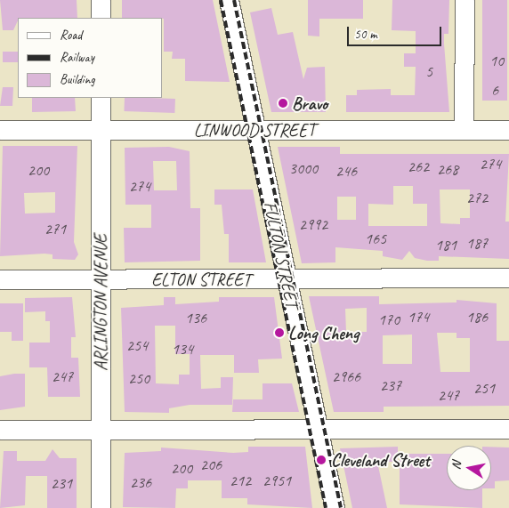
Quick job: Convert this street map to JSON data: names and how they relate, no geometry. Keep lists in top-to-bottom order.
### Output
{
  "streets": {
    "street": [
      "LINWOOD STREET",
      "FULTON STREET",
      "ELTON STREET",
      "ARLINGTON AVENUE"
    ]
  },
  "crossings": [
    ["LINWOOD STREET", "FULTON STREET"],
    ["LINWOOD STREET", "ARLINGTON AVENUE"],
    ["FULTON STREET", "ELTON STREET"],
    ["ELTON STREET", "ARLINGTON AVENUE"]
  ],
  "places": ["Bravo", "Long Cheng", "Cleveland Street"],
  "house_numbers": [
    "10",
    "5",
    "6",
    "274",
    "262",
    "3000",
    "268",
    "200",
    "246",
    "274",
    "272",
    "2992",
    "271",
    "165",
    "187",
    "181",
    "174",
    "186",
    "136",
    "170",
    "254",
    "134",
    "247",
    "2966",
    "250",
    "237",
    "251",
    "247",
    "206",
    "200",
    "212",
    "2951",
    "236",
    "231"
  ],
  "legend": ["Road", "Railway", "Building"],
  "scale_bar": "50 m",
  "north": "left"
}
